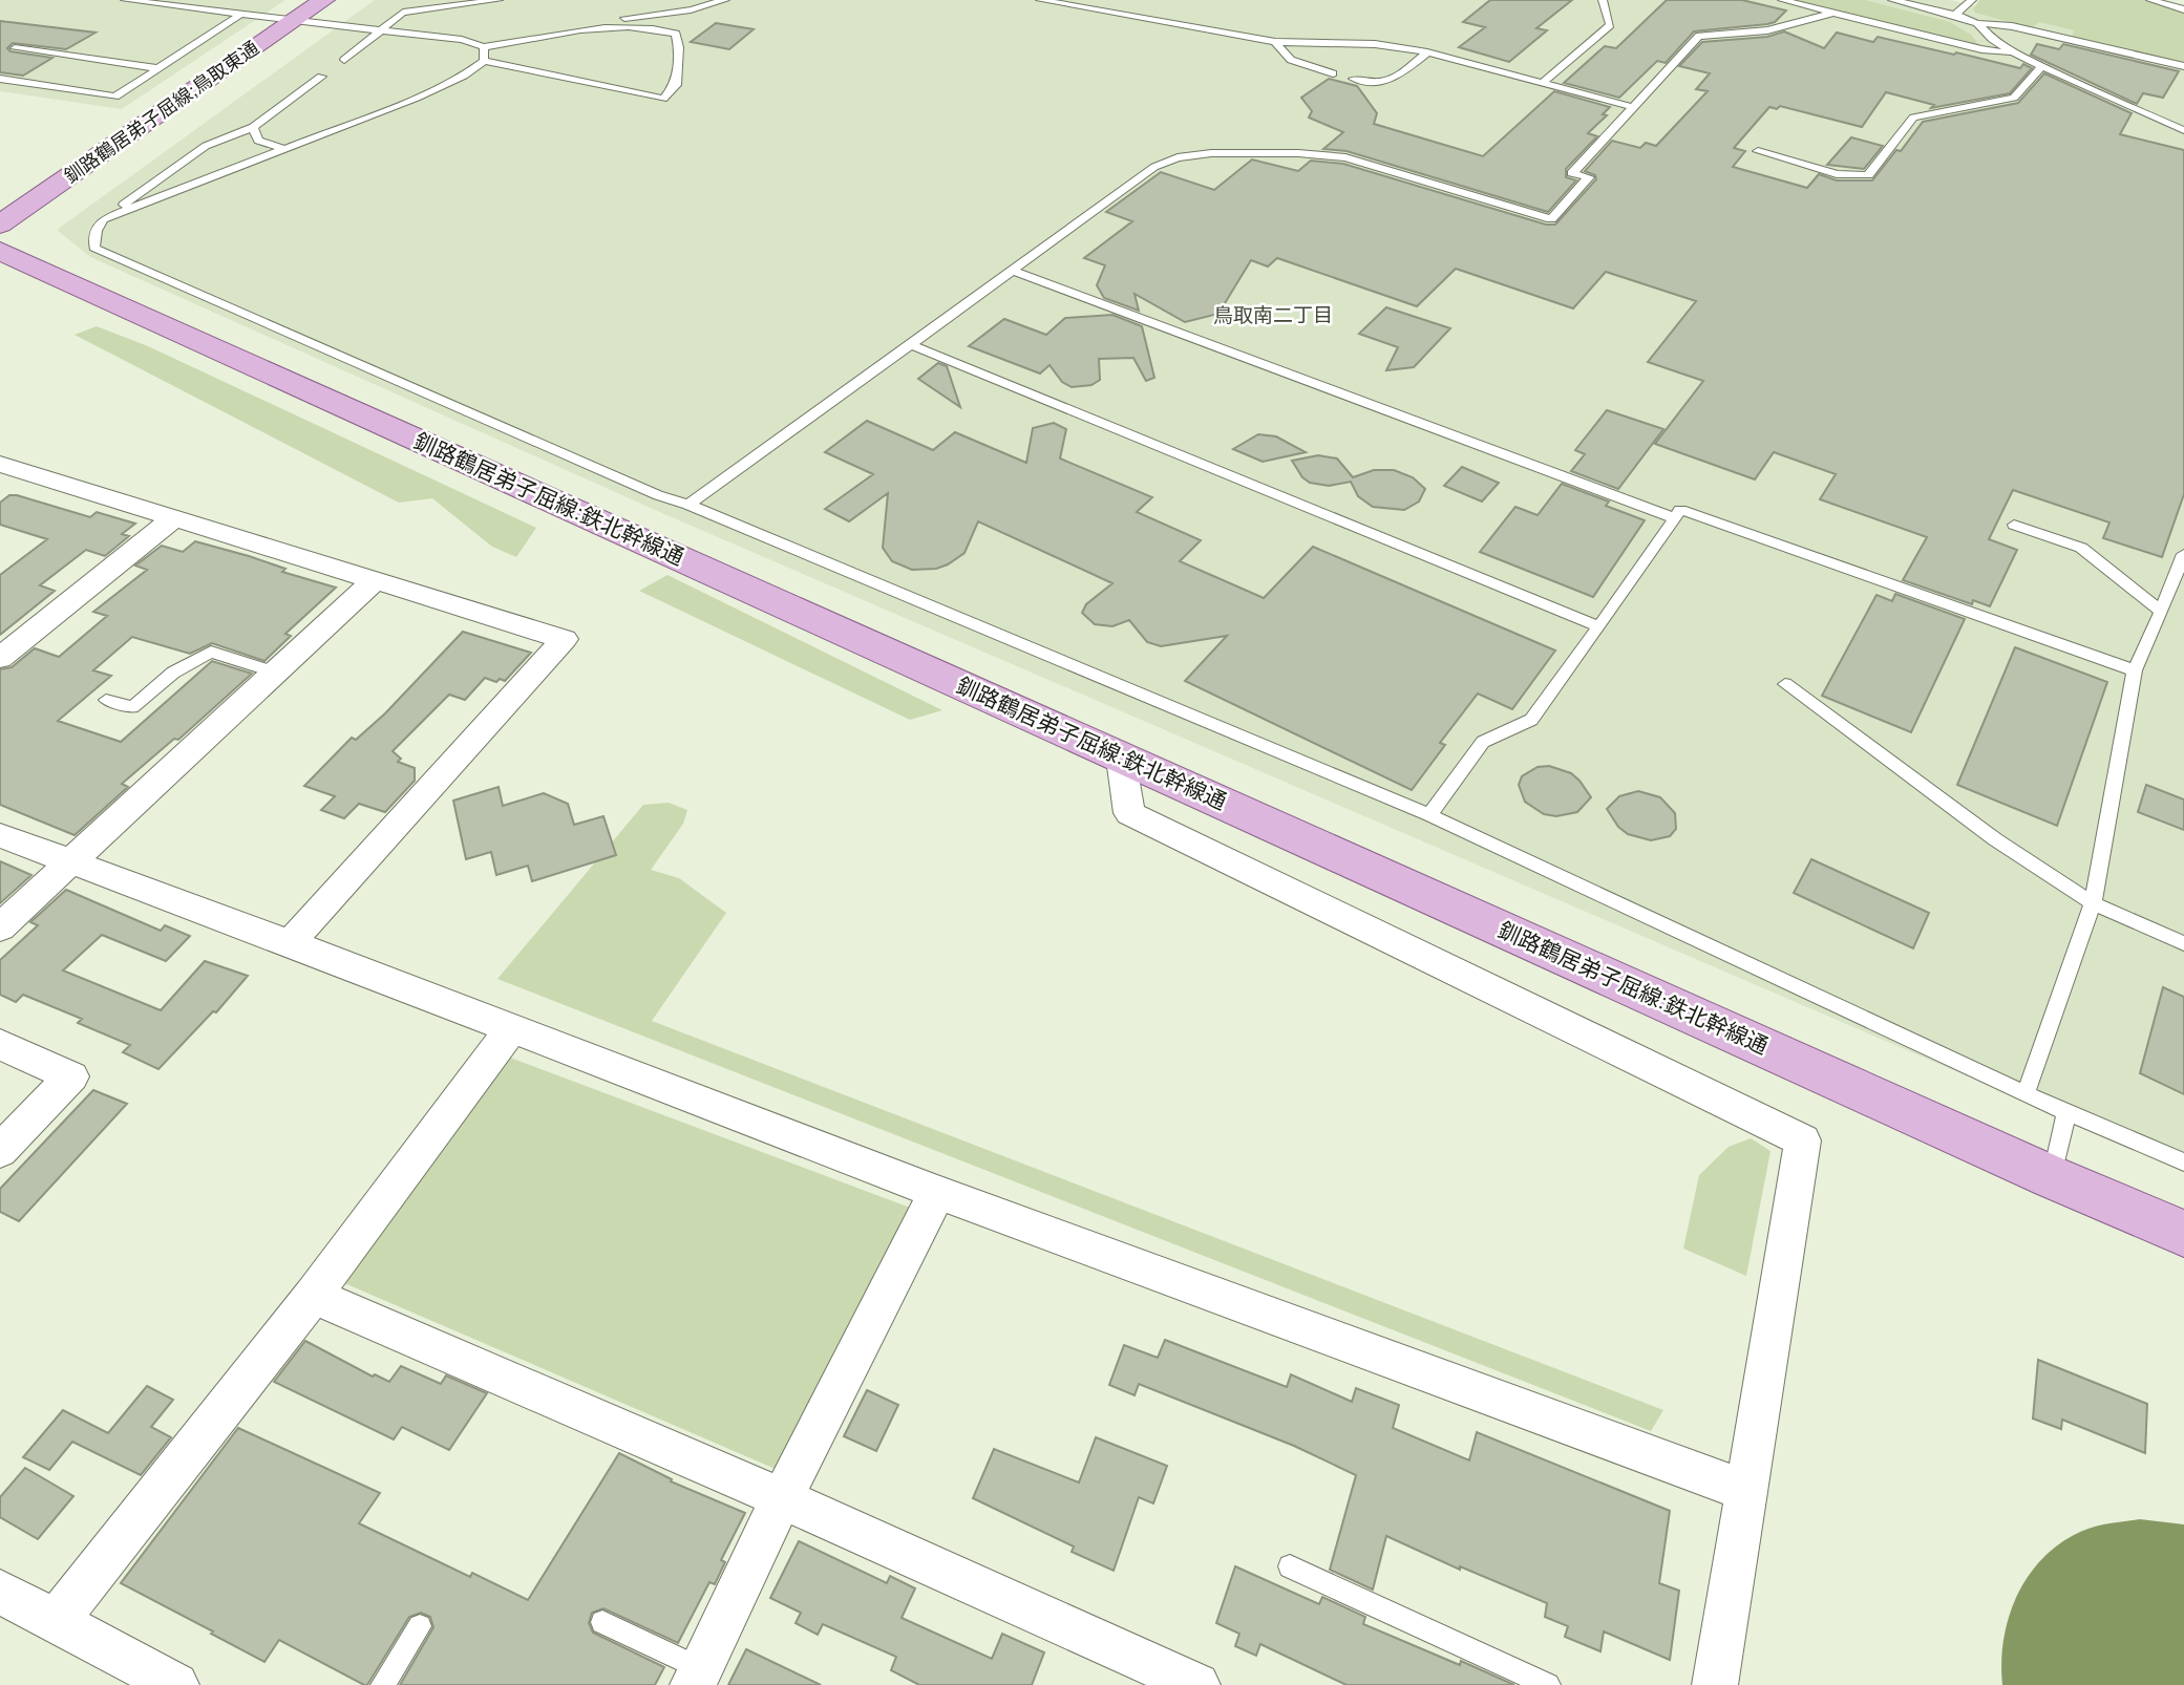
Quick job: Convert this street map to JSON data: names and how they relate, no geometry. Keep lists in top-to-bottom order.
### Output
{
  "streets": {
    "main road": ["釧路鶴居弟子屈線;鳥取東通", "釧路鶴居弟子屈線:鉄北幹線通"]
  },
  "districts": ["鳥取南二丁目"]
}
